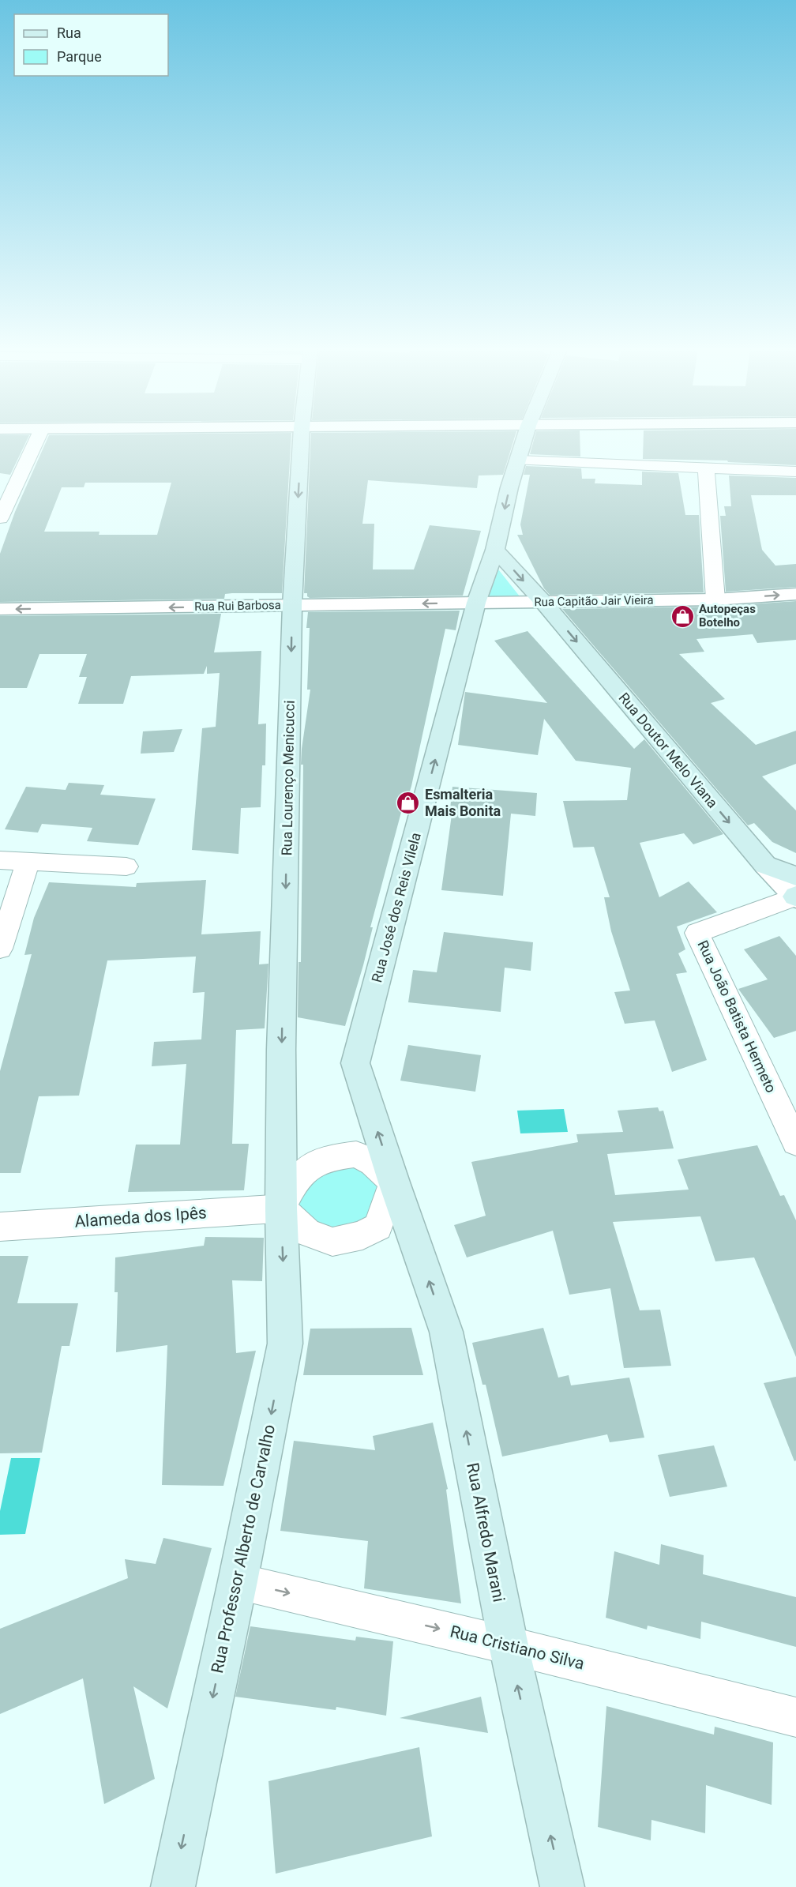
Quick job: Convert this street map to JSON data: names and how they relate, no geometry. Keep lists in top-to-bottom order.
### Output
{
  "streets": {
    "main road": [
      "Rua Doutor Melo Viana",
      "Rua Lourenço Menicucci",
      "Rua José dos Reis Vilela",
      "Rua Alfredo Marani",
      "Rua Professor Alberto de Carvalho"
    ],
    "street": [
      "Rua Capitão Jair Vieira",
      "Rua Rui Barbosa",
      "Rua João Batista Hermeto",
      "Alameda dos Ipês",
      "Rua Cristiano Silva"
    ]
  },
  "crossings": [
    ["Rua Capitão Jair Vieira", "Rua Rui Barbosa"],
    ["Rua Capitão Jair Vieira", "Rua Doutor Melo Viana"],
    ["Rua Capitão Jair Vieira", "Rua José dos Reis Vilela"],
    ["Rua Rui Barbosa", "Rua Lourenço Menicucci"],
    ["Rua Rui Barbosa", "Rua José dos Reis Vilela"],
    ["Rua Doutor Melo Viana", "Rua José dos Reis Vilela"],
    ["Rua Doutor Melo Viana", "Rua João Batista Hermeto"],
    ["Rua Lourenço Menicucci", "Rua José dos Reis Vilela"],
    ["Rua Lourenço Menicucci", "Alameda dos Ipês"],
    ["Rua Lourenço Menicucci", "Rua Alfredo Marani"],
    ["Rua Lourenço Menicucci", "Rua Professor Alberto de Carvalho"],
    ["Rua José dos Reis Vilela", "Alameda dos Ipês"],
    ["Rua José dos Reis Vilela", "Rua Alfredo Marani"],
    ["Rua José dos Reis Vilela", "Rua Professor Alberto de Carvalho"],
    ["Alameda dos Ipês", "Rua Alfredo Marani"],
    ["Alameda dos Ipês", "Rua Professor Alberto de Carvalho"],
    ["Rua Alfredo Marani", "Rua Professor Alberto de Carvalho"],
    ["Rua Alfredo Marani", "Rua Cristiano Silva"],
    ["Rua Professor Alberto de Carvalho", "Rua Cristiano Silva"]
  ],
  "one_way": [
    "Rua Rui Barbosa",
    "Rua Doutor Melo Viana",
    "Rua Lourenço Menicucci",
    "Rua Alfredo Marani",
    "Rua Professor Alberto de Carvalho",
    "Rua Cristiano Silva"
  ],
  "places": {
    "shop": ["Autopeças Botelho", "Esmalteria Mais Bonita"]
  },
  "legend": ["Rua", "Parque"]
}
